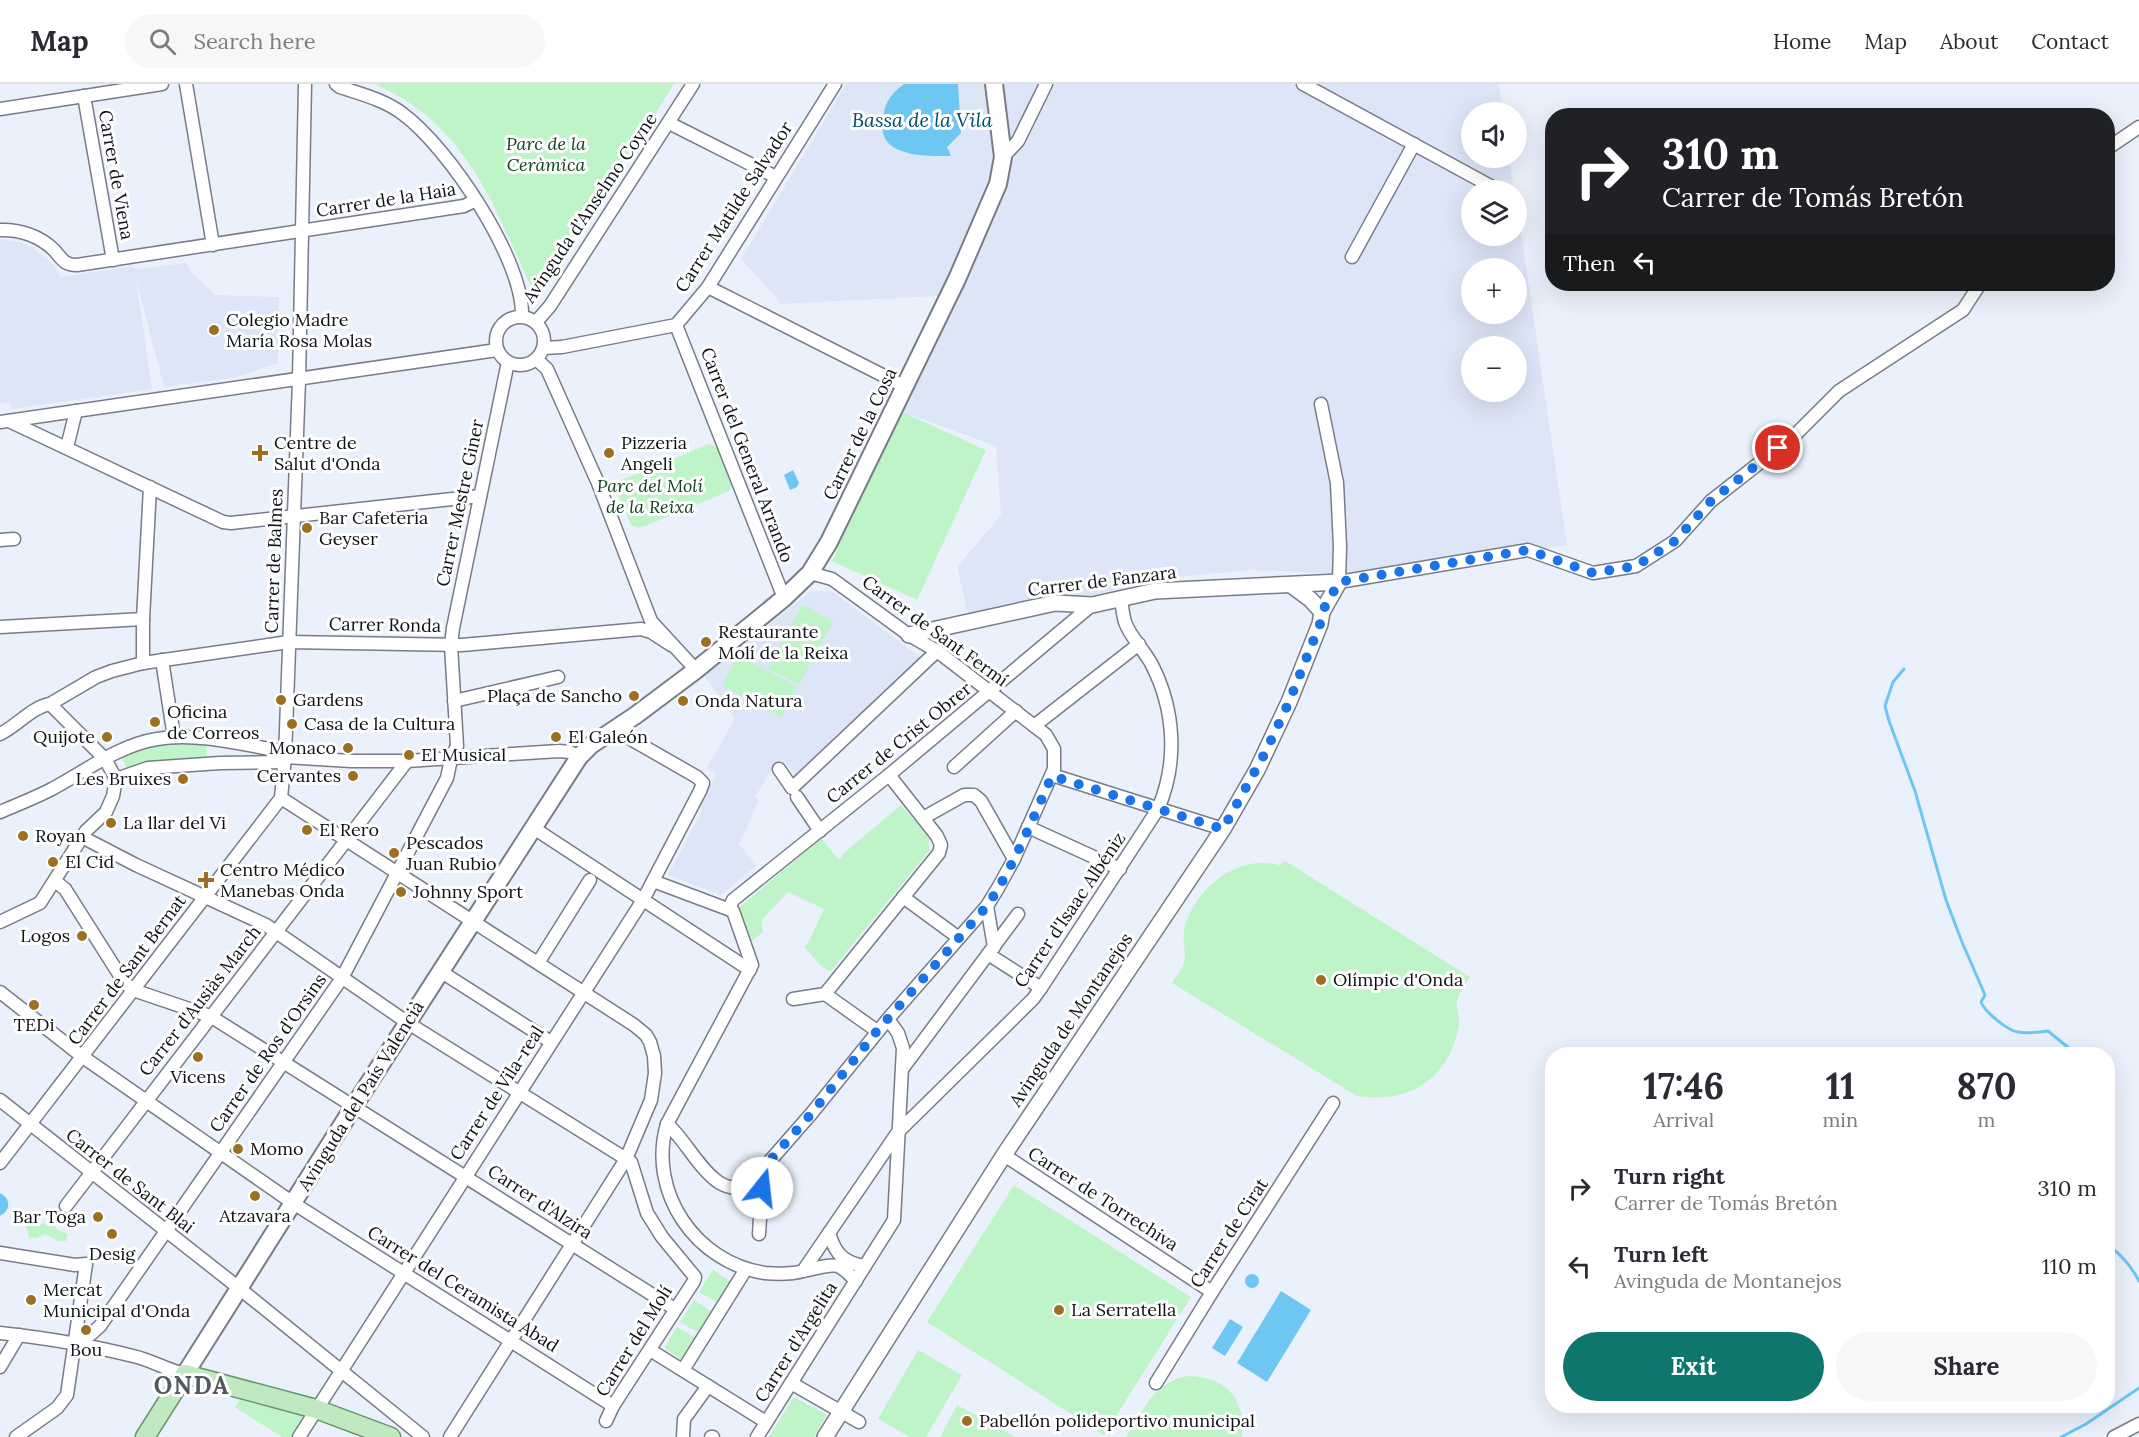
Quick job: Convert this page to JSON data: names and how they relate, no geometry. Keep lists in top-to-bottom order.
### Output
{
  "streets": {
    "main road": ["Carrer de la Cosa", "Avinguda del País Valencià"],
    "street": [
      "Carrer de Viena",
      "Carrer de la Haia",
      "Carrer Matilde Salvador",
      "Avinguda d'Anselmo Coyne",
      "Carrer del General Arrando",
      "Carrer Mestre Giner",
      "Carrer de Balmes",
      "Carrer de Fanzara",
      "Carrer Ronda",
      "Carrer de Sant Fermí",
      "Carrer de Crist Obrer",
      "Carrer d'Isaac Albéniz",
      "Carrer de Sant Bernat",
      "Carrer d'Ausiàs March",
      "Avinguda de Montanejos",
      "Carrer de Ros d'Orsins",
      "Carrer de Vila-real",
      "Carrer de Sant Blai",
      "Carrer de Torrechiva",
      "Carrer d'Alzira",
      "Carrer de Cirat",
      "Carrer del Ceramista Abad",
      "Carrer del Molí",
      "Carrer d'Argelita"
    ]
  },
  "crossings": [
    ["Carrer de Viena", "Carrer de la Haia"],
    ["Carrer de la Haia", "Carrer de Balmes"],
    ["Carrer Matilde Salvador", "Carrer del General Arrando"],
    ["Avinguda d'Anselmo Coyne", "Carrer Mestre Giner"],
    ["Carrer de la Cosa", "Carrer del General Arrando"],
    ["Carrer de la Cosa", "Carrer de Sant Fermí"],
    ["Carrer de la Cosa", "Carrer de Vila-real"],
    ["Carrer de la Cosa", "Avinguda del País Valencià"],
    ["Carrer Mestre Giner", "Carrer Ronda"],
    ["Carrer Mestre Giner", "Carrer de Ros d'Orsins"],
    ["Carrer de Balmes", "Carrer Ronda"],
    ["Carrer de Fanzara", "Carrer de Sant Fermí"],
    ["Carrer de Fanzara", "Carrer de Crist Obrer"],
    ["Carrer de Fanzara", "Carrer d'Isaac Albéniz"],
    ["Carrer de Fanzara", "Avinguda de Montanejos"],
    ["Carrer de Sant Fermí", "Carrer de Crist Obrer"],
    ["Carrer d'Isaac Albéniz", "Carrer d'Argelita"],
    ["Carrer de Sant Bernat", "Carrer de Sant Blai"],
    ["Carrer de Sant Bernat", "Carrer d'Alzira"],
    ["Carrer de Sant Bernat", "Carrer del Ceramista Abad"],
    ["Carrer d'Ausiàs March", "Carrer de Sant Blai"],
    ["Carrer d'Ausiàs March", "Carrer d'Alzira"],
    ["Carrer d'Ausiàs March", "Carrer del Ceramista Abad"],
    ["Avinguda de Montanejos", "Carrer de Torrechiva"],
    ["Carrer de Ros d'Orsins", "Carrer de Sant Blai"],
    ["Carrer de Ros d'Orsins", "Carrer d'Alzira"],
    ["Carrer de Ros d'Orsins", "Carrer del Ceramista Abad"],
    ["Carrer de Vila-real", "Carrer de Sant Blai"],
    ["Carrer de Vila-real", "Carrer d'Alzira"],
    ["Carrer de Vila-real", "Carrer del Ceramista Abad"],
    ["Avinguda del País Valencià", "Carrer de Sant Blai"],
    ["Avinguda del País Valencià", "Carrer d'Alzira"],
    ["Avinguda del País Valencià", "Carrer del Ceramista Abad"],
    ["Carrer de Torrechiva", "Carrer de Cirat"],
    ["Carrer d'Alzira", "Carrer del Molí"],
    ["Carrer del Ceramista Abad", "Carrer del Molí"]
  ],
  "districts": ["ONDA"],
  "water": ["Bassa de la Vila"],
  "parks": ["Parc de la Ceràmica", "Parc del Molí de la Reixa"],
  "places": {
    "other": [
      "Colegio Madre María Rosa Molas",
      "Pizzeria Angeli",
      "Bar Cafeteria Geyser",
      "Restaurante Molí de la Reixa",
      "Plaça de Sancho",
      "Gardens",
      "Onda Natura",
      "Oficina de Correos",
      "Casa de la Cultura",
      "Quijote",
      "El Galeón",
      "Monaco",
      "El Musical",
      "Cervantes",
      "Les Bruixes",
      "La llar del Vi",
      "El Rero",
      "Royan",
      "Pescados Juan Rubio",
      "El Cid",
      "Johnny Sport",
      "Logos",
      "Olímpic d'Onda",
      "TEDi",
      "Vicens",
      "Momo",
      "Atzavara",
      "Bar Toga",
      "Desig",
      "Mercat Municipal d'Onda",
      "La Serratella",
      "Bou",
      "Pabellón polideportivo municipal"
    ],
    "health": ["Centre de Salut d'Onda", "Centro Médico Manebas Onda"]
  },
  "page": {
    "header": "Map",
    "search": "Search here",
    "nav": [
      "Home",
      "Map",
      "About",
      "Contact"
    ],
    "map_buttons": ["+", "−"],
    "turn": ["310 m", "Carrer de Tomás Bretón"],
    "then": "Then",
    "eta": [
      "17:46",
      "Arrival",
      "11",
      "min",
      "870",
      "m"
    ],
    "list": [
      {
        "name": "Turn right",
        "note": "Carrer de Tomás Bretón",
        "value": "310 m"
      },
      {
        "name": "Turn left",
        "note": "Avinguda de Montanejos",
        "value": "110 m"
      }
    ],
    "buttons": ["Exit", "Share"]
  }
}
